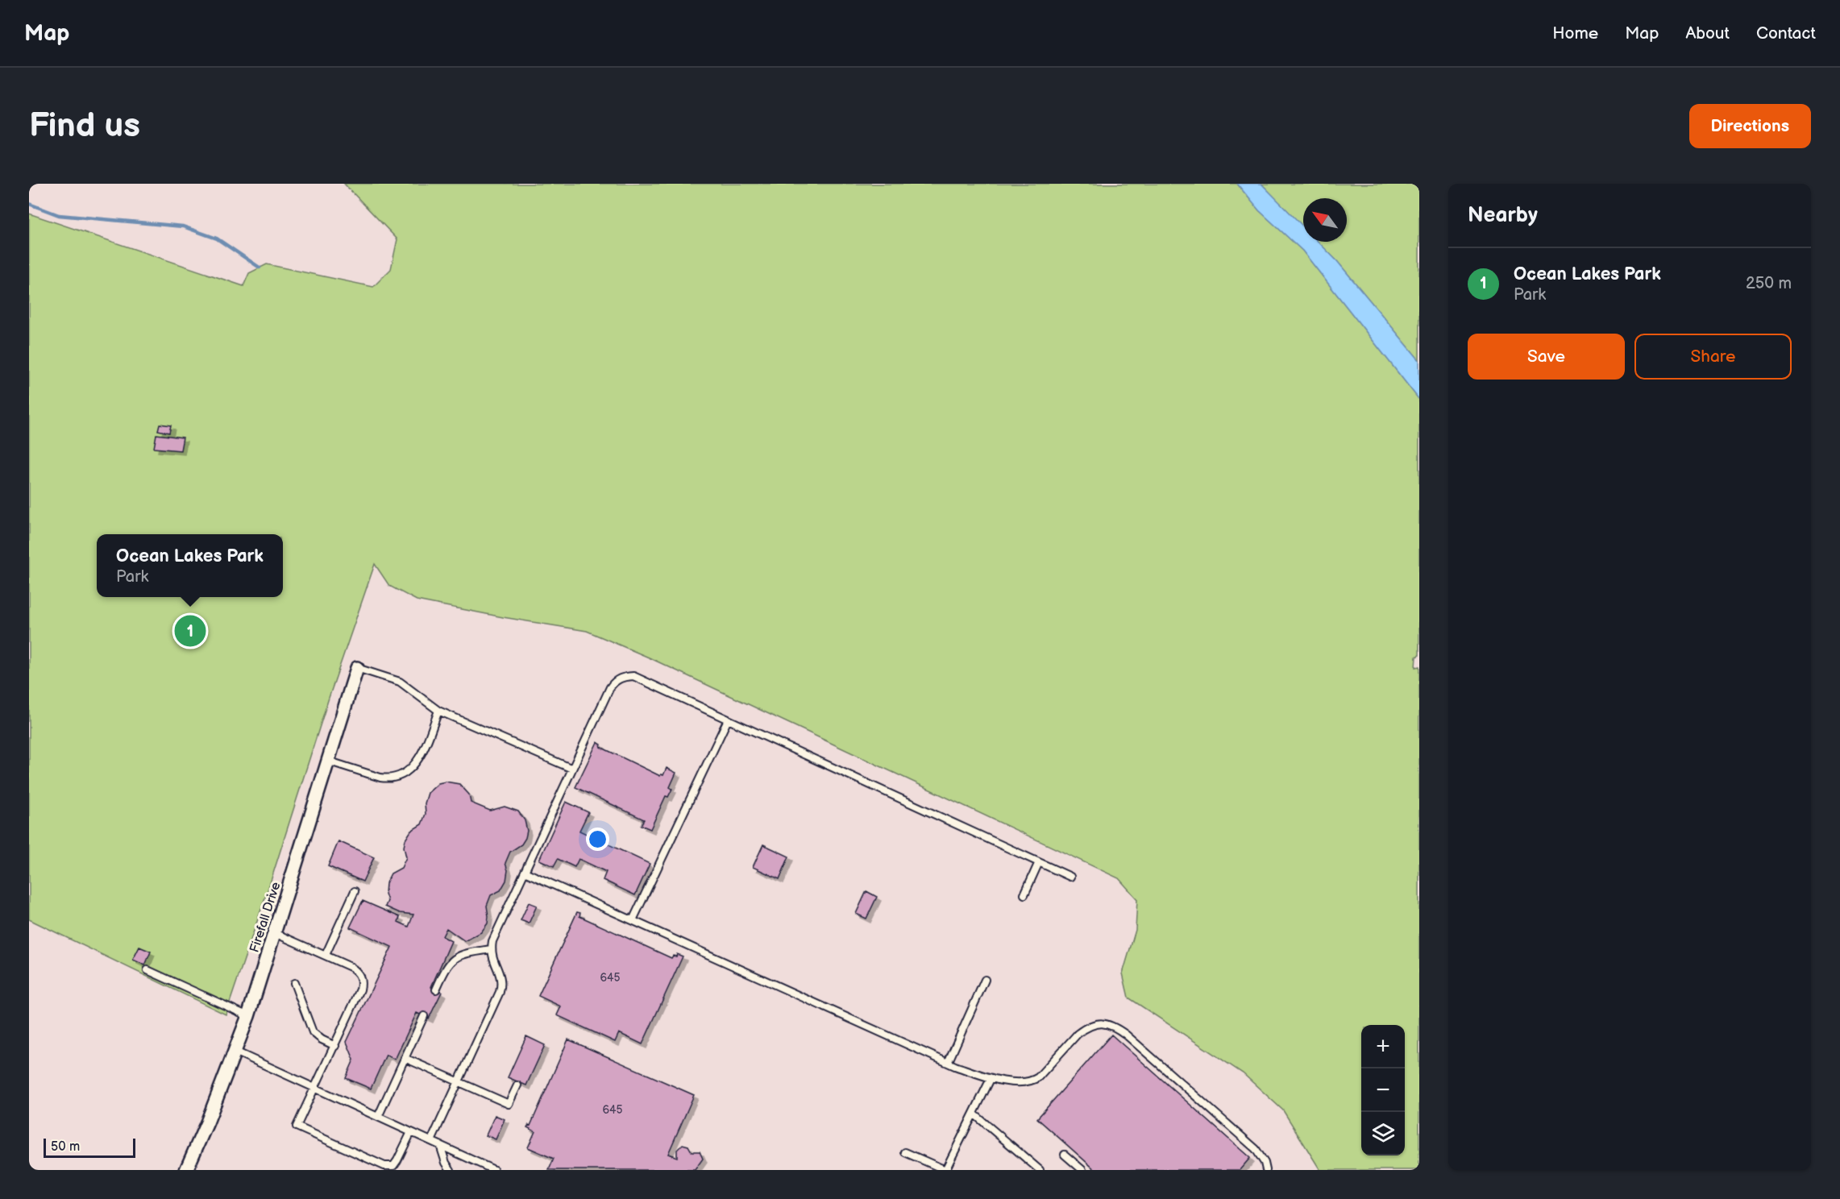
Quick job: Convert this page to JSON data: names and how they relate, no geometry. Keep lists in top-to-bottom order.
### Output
{
  "streets": {
    "street": ["Firefall Drive"]
  },
  "house_numbers": ["645", "645"],
  "scale_bar": "50 m",
  "north": "top left",
  "page": {
    "header": "Map",
    "nav": [
      "Home",
      "Map",
      "About",
      "Contact"
    ],
    "buttons": [
      "Directions",
      ["Save", "Share"]
    ],
    "title": "Find us",
    "heading": "Nearby",
    "list": [
      {
        "mark": "1",
        "name": "Ocean Lakes Park",
        "note": "Park",
        "value": "250 m"
      }
    ],
    "popup": ["Ocean Lakes Park", "Park"],
    "pins": "1",
    "map_buttons": ["+", "−"],
    "scale": "50 m"
  }
}
